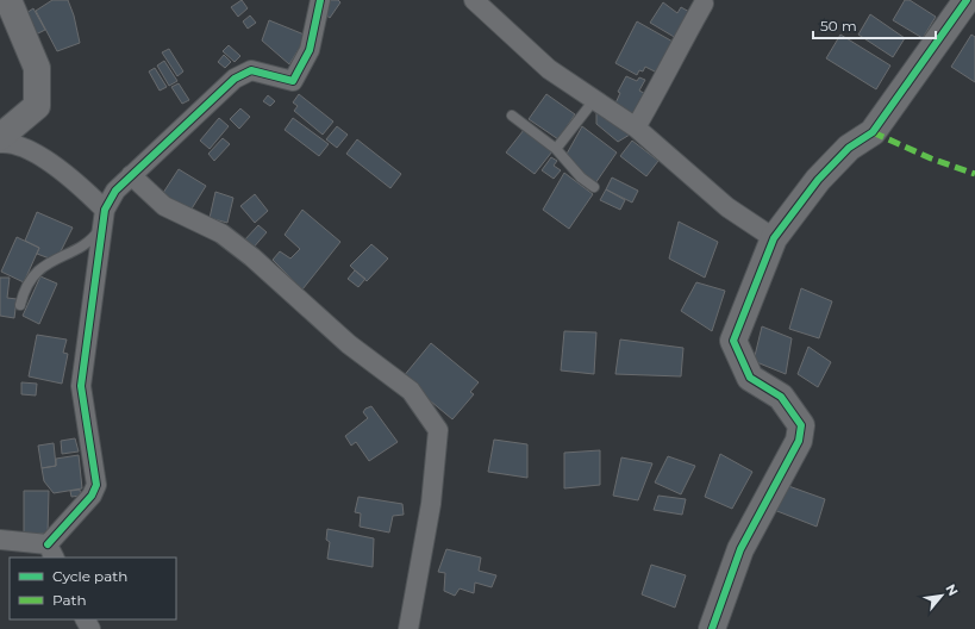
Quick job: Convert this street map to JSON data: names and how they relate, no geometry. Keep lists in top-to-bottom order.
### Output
{
  "legend": ["Cycle path", "Path"],
  "scale_bar": "50 m",
  "north": "top right"
}
